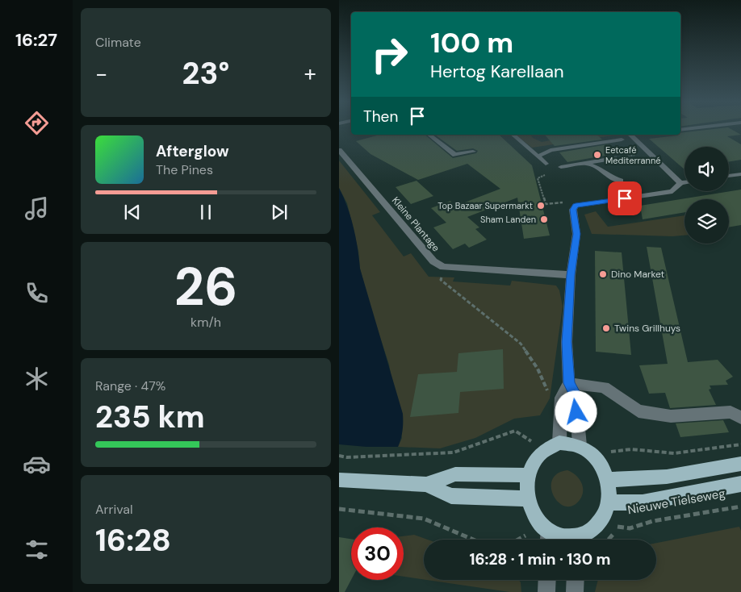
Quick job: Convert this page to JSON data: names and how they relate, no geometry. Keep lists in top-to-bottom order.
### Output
{
  "streets": {
    "main road": ["Nieuwe Tielseweg"],
    "street": ["Kleine Plantage"]
  },
  "places": [
    "Eetcafé Mediterranné",
    "Top Bazaar Supermarkt",
    "Sham Landen",
    "Dino Market",
    "Twins Grillhuys"
  ],
  "page": {
    "tabs": "16:27",
    "tile": [
      "Climate",
      ["26", "km/h"],
      ["Range · 47%", "235 km"],
      ["Arrival", "16:28"]
    ],
    "turn": ["100 m", "Hertog Karellaan"],
    "heat": ["−", "23°", "+"],
    "then": "Then",
    "song": ["Afterglow", "The Pines"],
    "limit": "30",
    "trip": "16:28 · 1 min · 130 m"
  }
}
